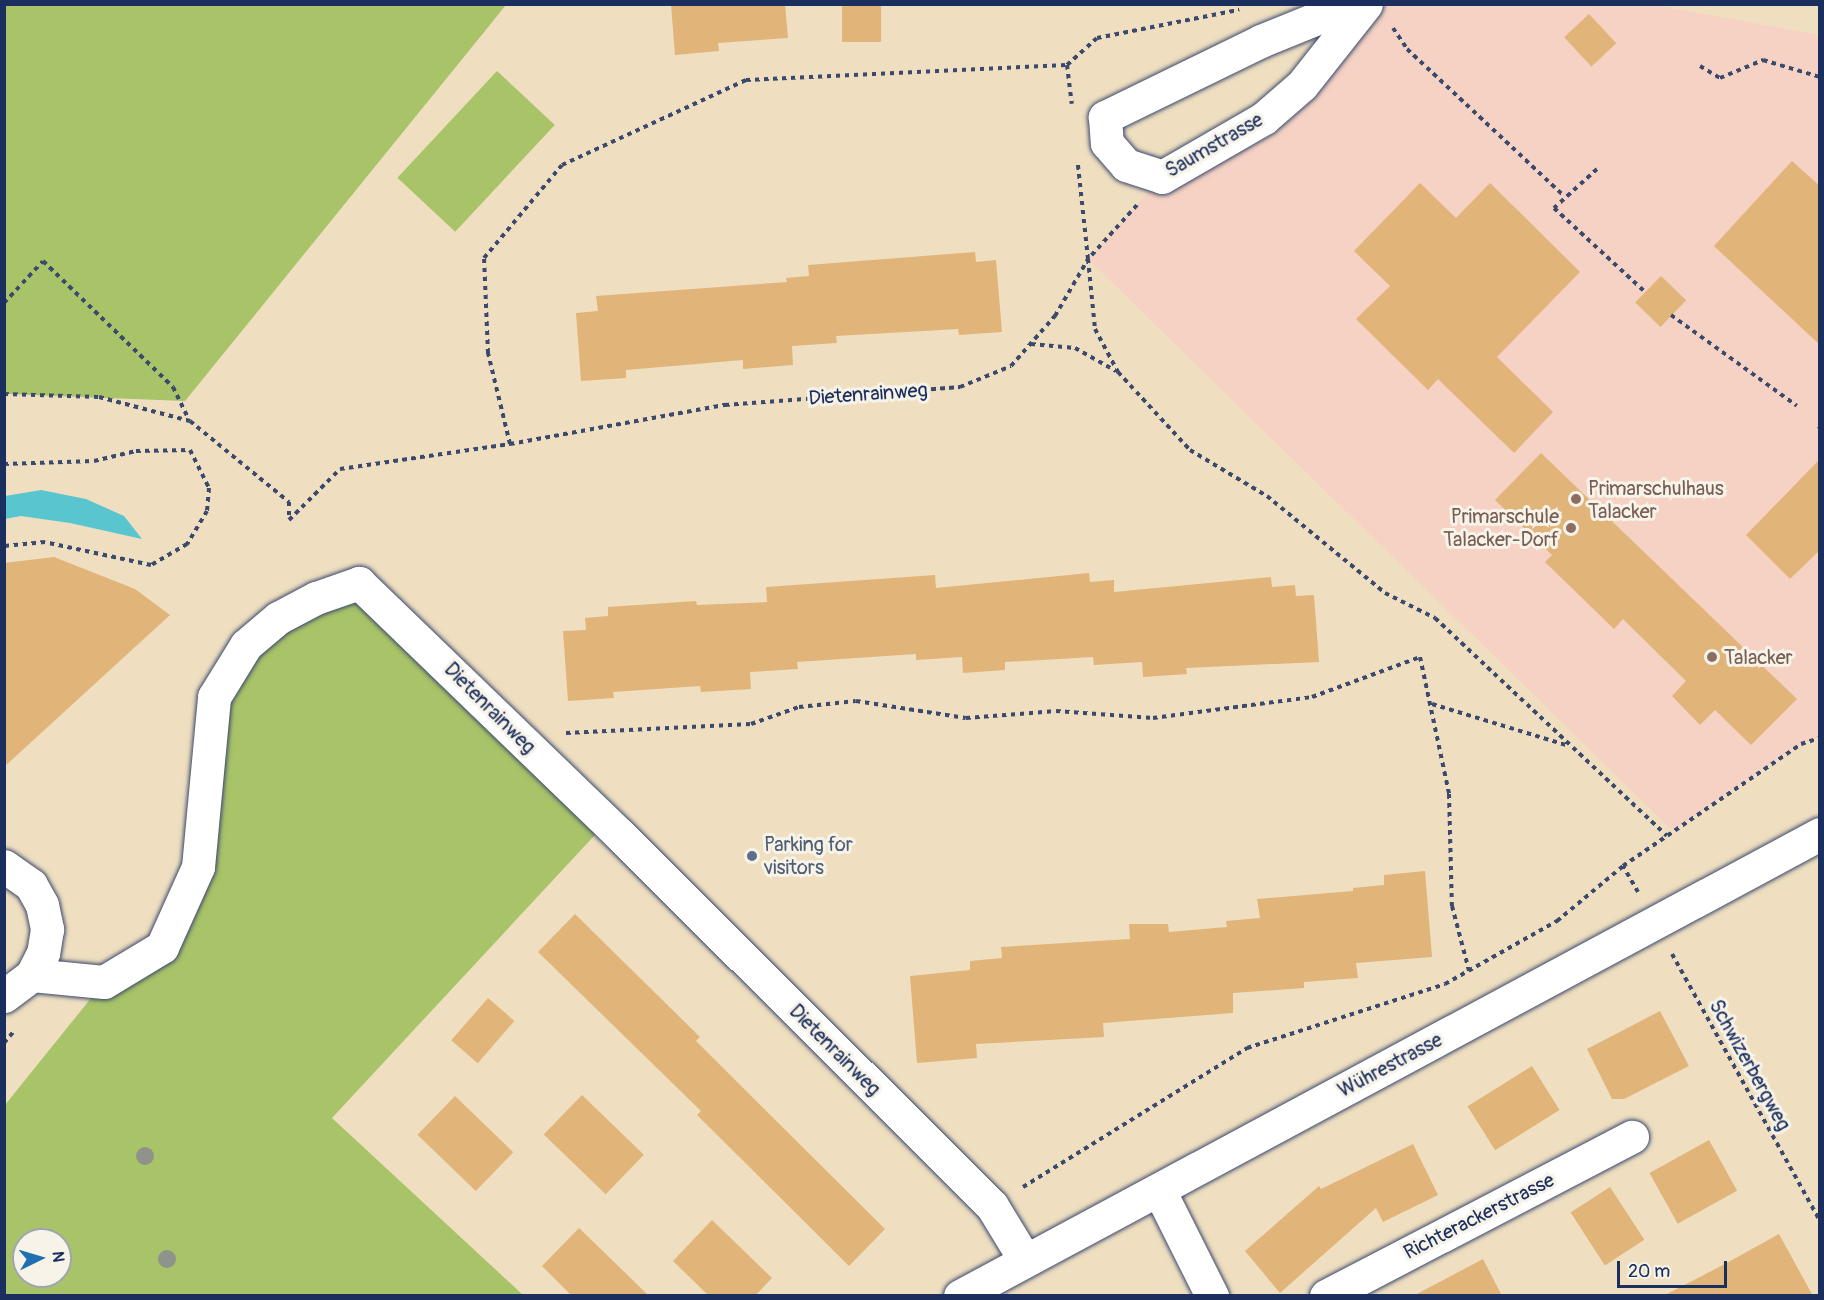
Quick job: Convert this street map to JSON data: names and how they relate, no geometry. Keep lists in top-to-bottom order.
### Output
{
  "streets": {
    "street": [
      "Saumstrasse",
      "Dietenrainweg",
      "Wührestrasse",
      "Richterackerstrasse"
    ],
    "path": ["Schwizerbergweg"]
  },
  "crossings": [
    ["Saumstrasse", "Dietenrainweg"],
    ["Dietenrainweg", "Wührestrasse"],
    ["Wührestrasse", "Schwizerbergweg"]
  ],
  "places": [
    "Primarschulhaus Talacker",
    "Primarschule Talacker-Dorf",
    "Talacker",
    "Parking for visitors"
  ],
  "scale_bar": "20 m",
  "north": "right"
}
